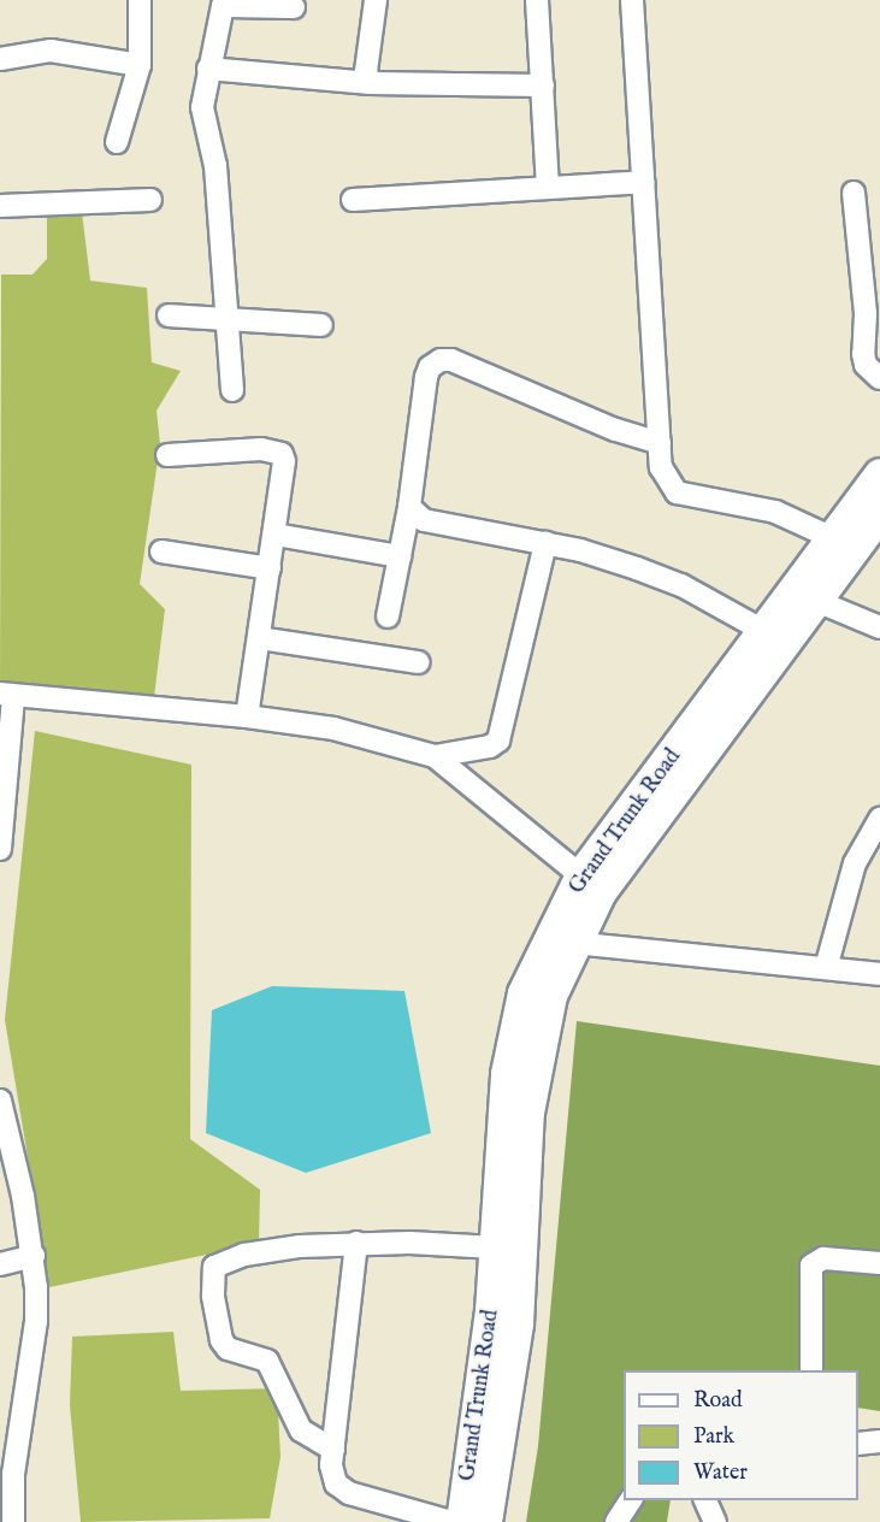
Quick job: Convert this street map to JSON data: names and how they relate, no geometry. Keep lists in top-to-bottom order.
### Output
{
  "streets": {
    "highway": ["Grand Trunk Road"]
  },
  "legend": ["Road", "Park", "Water"]
}
